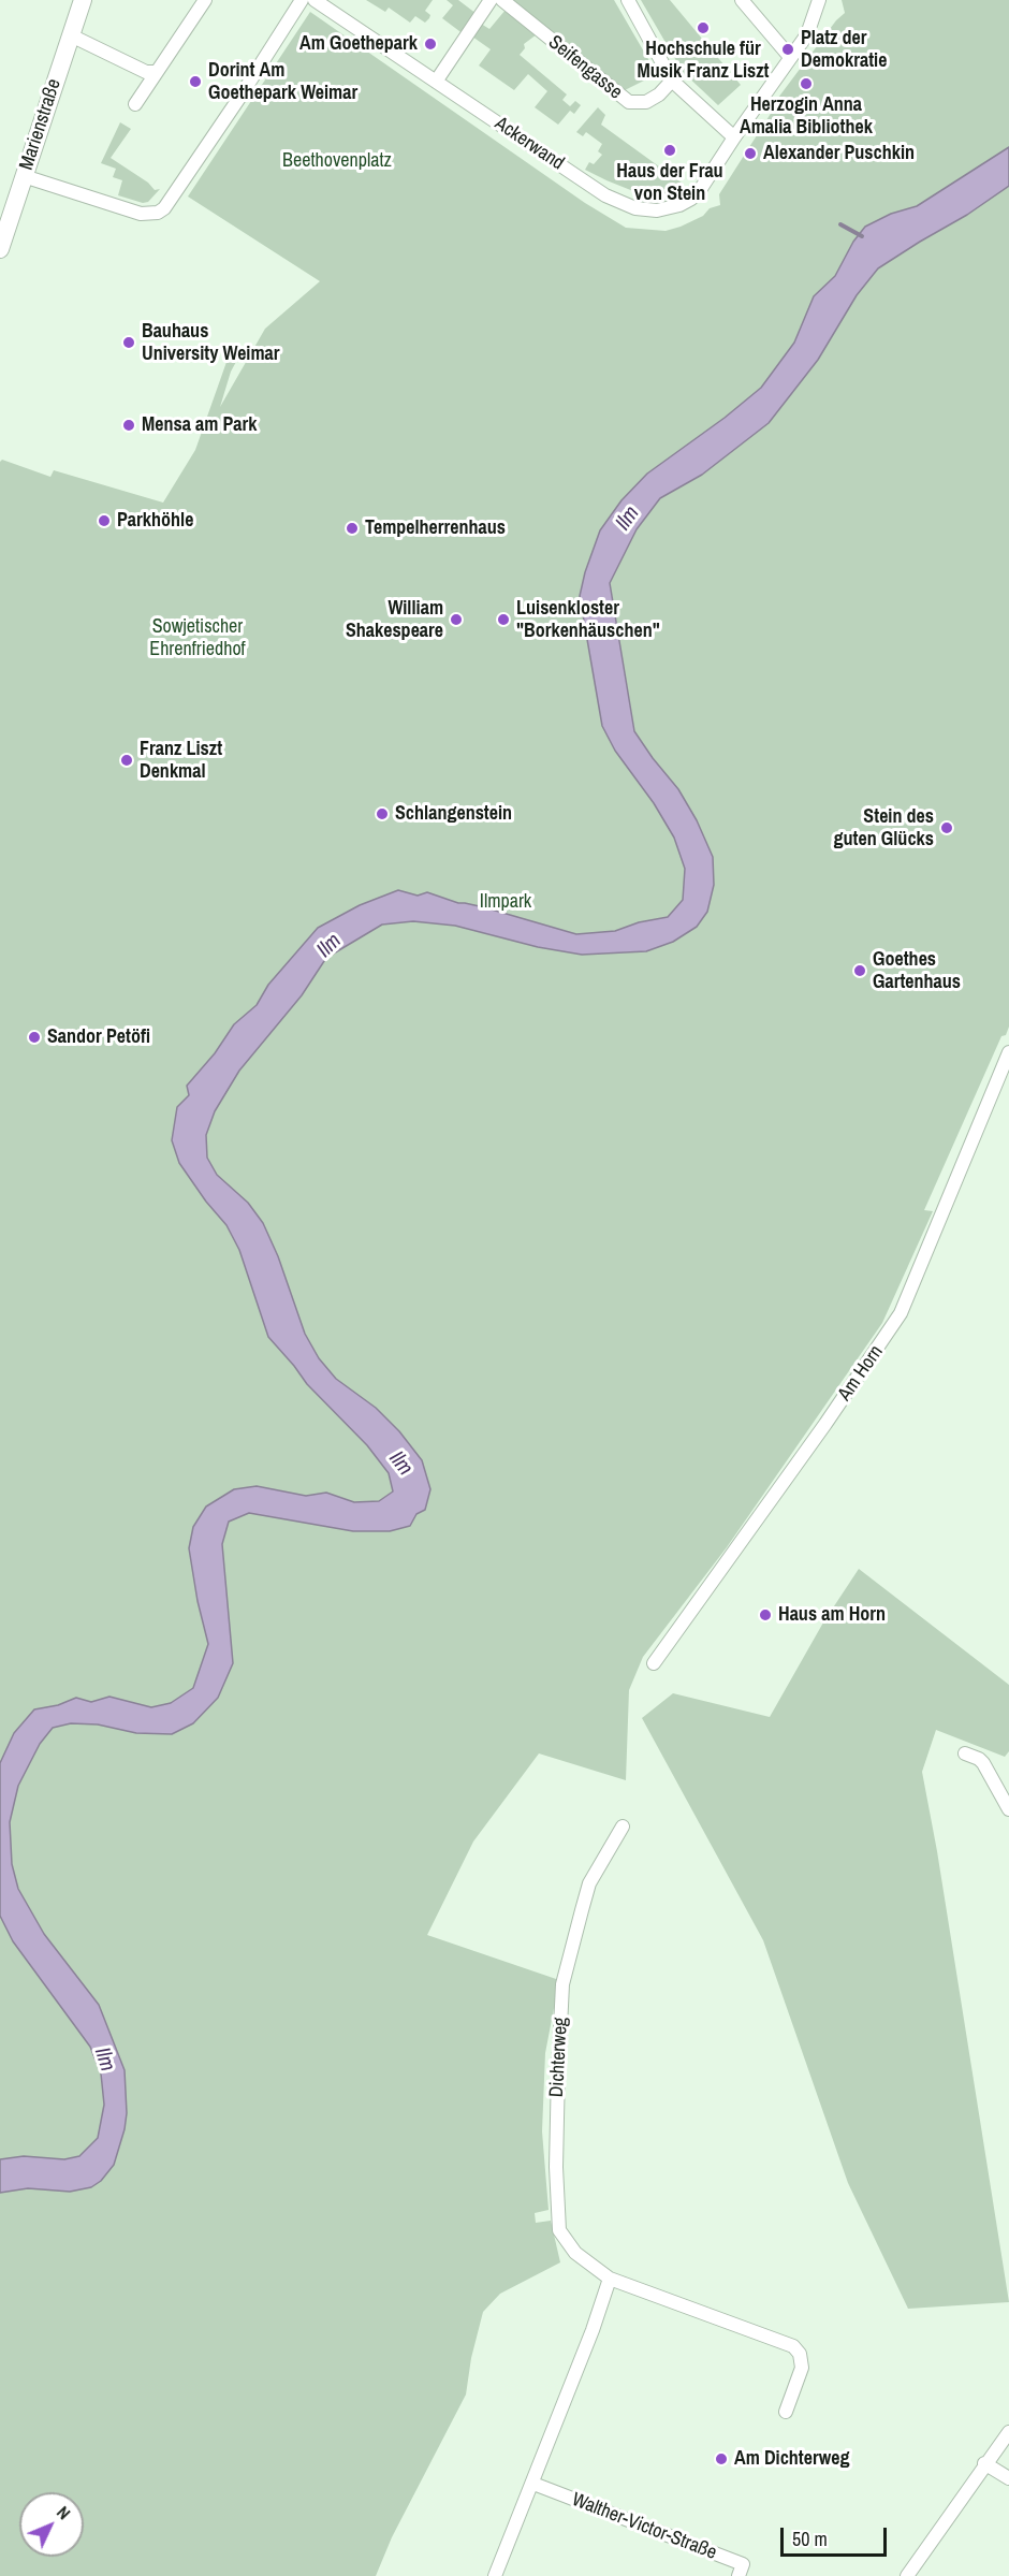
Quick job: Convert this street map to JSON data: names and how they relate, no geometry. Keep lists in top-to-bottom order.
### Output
{
  "streets": {
    "street": [
      "Seifengasse",
      "Marienstraße",
      "Ackerwand",
      "Am Horn",
      "Dichterweg",
      "Walther-Victor-Straße"
    ]
  },
  "water": ["Ilm"],
  "parks": ["Beethovenplatz", "Sowjetischer Ehrenfriedhof", "Ilmpark"],
  "places": [
    "Hochschule für Musik Franz Liszt",
    "Am Goethepark",
    "Platz der Demokratie",
    "Dorint Am Goethepark Weimar",
    "Herzogin Anna Amalia Bibliothek",
    "Haus der Frau von Stein",
    "Alexander Puschkin",
    "Bauhaus University Weimar",
    "Mensa am Park",
    "Parkhöhle",
    "Tempelherrenhaus",
    "William Shakespeare",
    "Luisenkloster \"Borkenhäuschen\"",
    "Franz Liszt Denkmal",
    "Schlangenstein",
    "Stein des guten Glücks",
    "Goethes Gartenhaus",
    "Sandor Petöfi",
    "Haus am Horn",
    "Am Dichterweg"
  ],
  "scale_bar": "50 m",
  "north": "top right"
}
